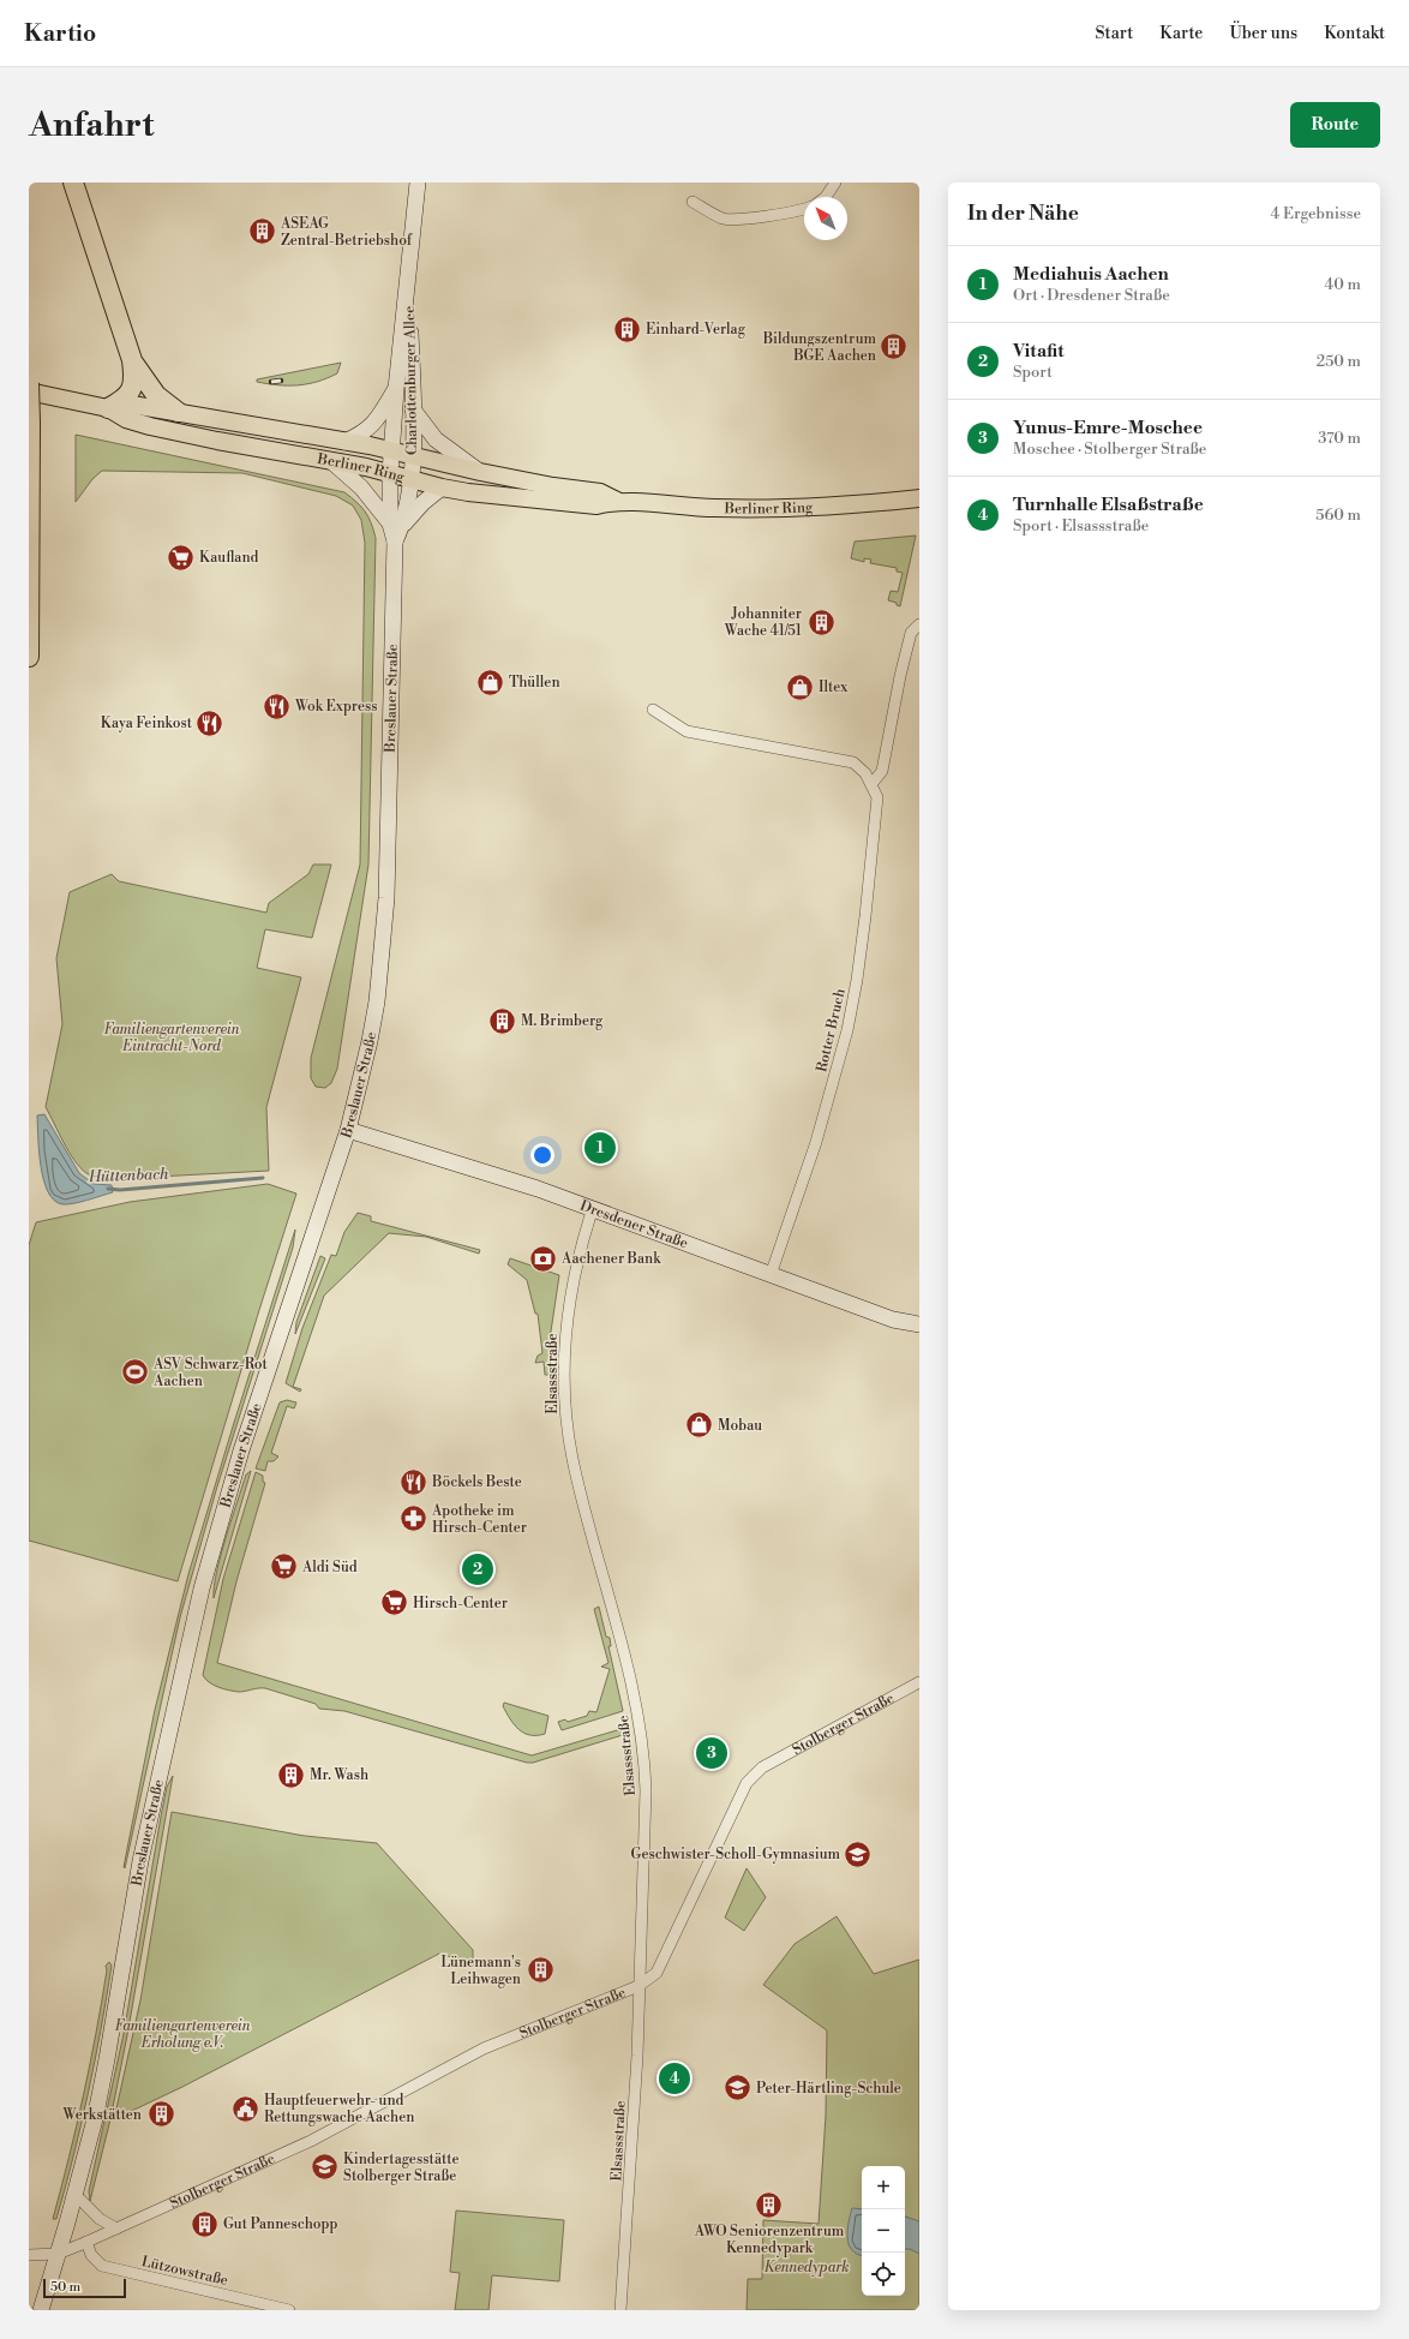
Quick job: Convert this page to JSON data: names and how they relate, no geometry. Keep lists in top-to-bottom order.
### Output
{
  "streets": {
    "main road": [
      "Charlottenburger Allee",
      "Berliner Ring",
      "Breslauer Straße",
      "Dresdener Straße"
    ],
    "street": [
      "Rotter Bruch",
      "Elsassstraße",
      "Stolberger Straße",
      "Lützowstraße"
    ]
  },
  "crossings": [
    ["Charlottenburger Allee", "Berliner Ring"],
    ["Charlottenburger Allee", "Breslauer Straße"],
    ["Berliner Ring", "Breslauer Straße"],
    ["Breslauer Straße", "Dresdener Straße"],
    ["Breslauer Straße", "Stolberger Straße"],
    ["Rotter Bruch", "Dresdener Straße"],
    ["Dresdener Straße", "Elsassstraße"],
    ["Elsassstraße", "Stolberger Straße"],
    ["Stolberger Straße", "Lützowstraße"]
  ],
  "water": ["Hüttenbach"],
  "parks": ["Familiengartenverein Eintracht-Nord", "Familiengartenverein Erholung e.V.", "Kennedypark"],
  "places": {
    "building": [
      "ASEAG Zentral-Betriebshof",
      "Einhard-Verlag",
      "Bildungszentrum BGE Aachen",
      "Johanniter Wache 41/51",
      "M. Brimberg",
      "Mr. Wash",
      "Lünemann's Leihwagen",
      "Werkstätten",
      "AWO Seniorenzentrum Kennedypark",
      "Gut Panneschopp"
    ],
    "supermarket": ["Kaufland", "Aldi Süd", "Hirsch-Center"],
    "shop": ["Thüllen", "Iltex", "Mobau"],
    "restaurant": ["Wok Express", "Kaya Feinkost", "Böckels Beste"],
    "bank": ["Aachener Bank"],
    "sports": ["ASV Schwarz-Rot Aachen"],
    "pharmacy": ["Apotheke im Hirsch-Center"],
    "school or university": ["Geschwister-Scholl-Gymnasium", "Peter-Härtling-Schule", "Kindertagesstätte Stolberger Straße"],
    "public building": ["Hauptfeuerwehr- und Rettungswache Aachen"]
  },
  "scale_bar": "50 m",
  "north": "top left",
  "page": {
    "header": "Kartio",
    "nav": [
      "Start",
      "Karte",
      "Über uns",
      "Kontakt"
    ],
    "buttons": "Route",
    "title": "Anfahrt",
    "heading": ["In der Nähe", "4 Ergebnisse"],
    "list": [
      {
        "mark": "1",
        "name": "Mediahuis Aachen",
        "note": "Ort · Dresdener Straße",
        "value": "40 m"
      },
      {
        "mark": "2",
        "name": "Vitafit",
        "note": "Sport",
        "value": "250 m"
      },
      {
        "mark": "3",
        "name": "Yunus-Emre-Moschee",
        "note": "Moschee · Stolberger Straße",
        "value": "370 m"
      },
      {
        "mark": "4",
        "name": "Turnhalle Elsaßstraße",
        "note": "Sport · Elsassstraße",
        "value": "560 m"
      }
    ],
    "pins": [
      "1",
      "2",
      "3",
      "4"
    ],
    "map_buttons": ["+", "−"],
    "scale": "50 m"
  }
}
